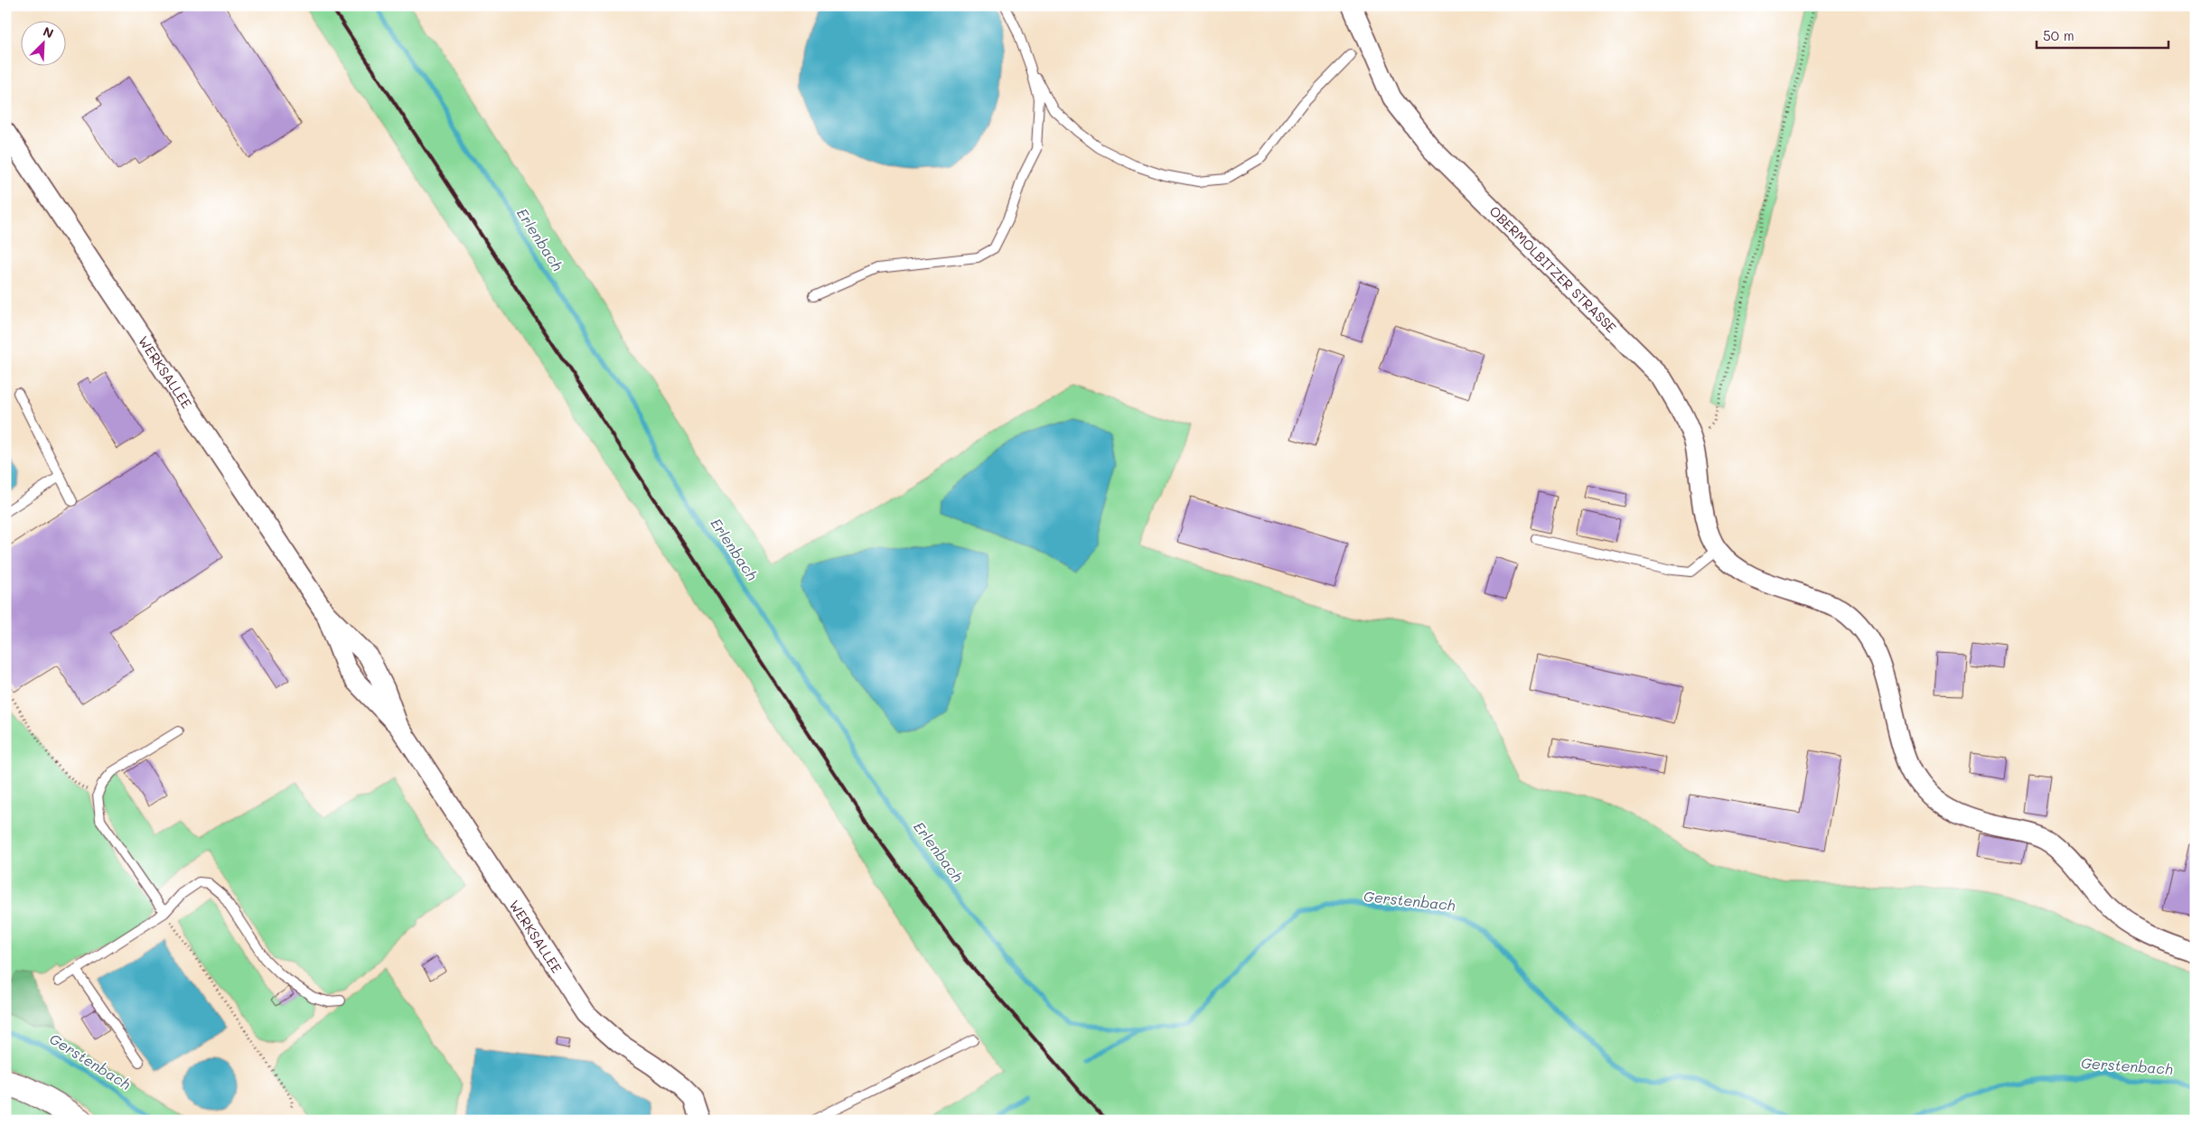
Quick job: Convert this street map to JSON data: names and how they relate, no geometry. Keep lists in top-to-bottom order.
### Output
{
  "streets": {
    "street": ["OBERMOLBITZER STRASSE", "WERKSALLEE"]
  },
  "water": ["Erlenbach", "Gerstenbach"],
  "scale_bar": "50 m",
  "north": "top right"
}
